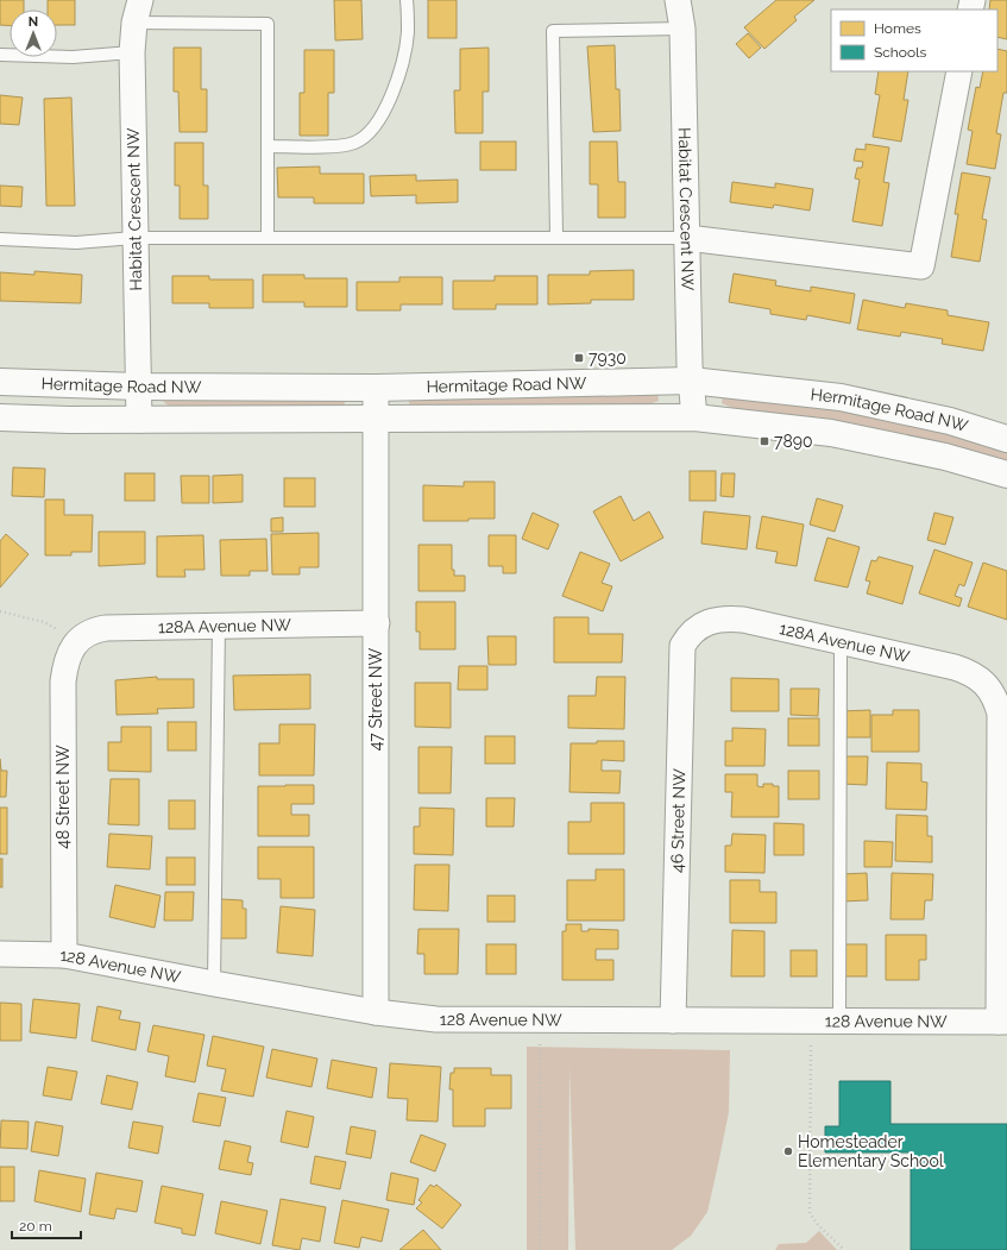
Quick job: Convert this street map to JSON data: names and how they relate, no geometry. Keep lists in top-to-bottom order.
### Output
{
  "streets": {
    "street": [
      "Habitat Crescent NW",
      "Hermitage Road NW",
      "128A Avenue NW",
      "47 Street NW",
      "48 Street NW",
      "46 Street NW",
      "128 Avenue NW"
    ]
  },
  "crossings": [
    ["Habitat Crescent NW", "Hermitage Road NW"],
    ["Hermitage Road NW", "47 Street NW"],
    ["128A Avenue NW", "47 Street NW"],
    ["128A Avenue NW", "48 Street NW"],
    ["128A Avenue NW", "46 Street NW"],
    ["128A Avenue NW", "128 Avenue NW"],
    ["47 Street NW", "128 Avenue NW"],
    ["48 Street NW", "128 Avenue NW"],
    ["46 Street NW", "128 Avenue NW"]
  ],
  "places": {
    "transit": ["7930", "7890"],
    "other": ["Homesteader Elementary School"]
  },
  "legend": ["Homes", "Schools"],
  "scale_bar": "20 m",
  "north": "top"
}
